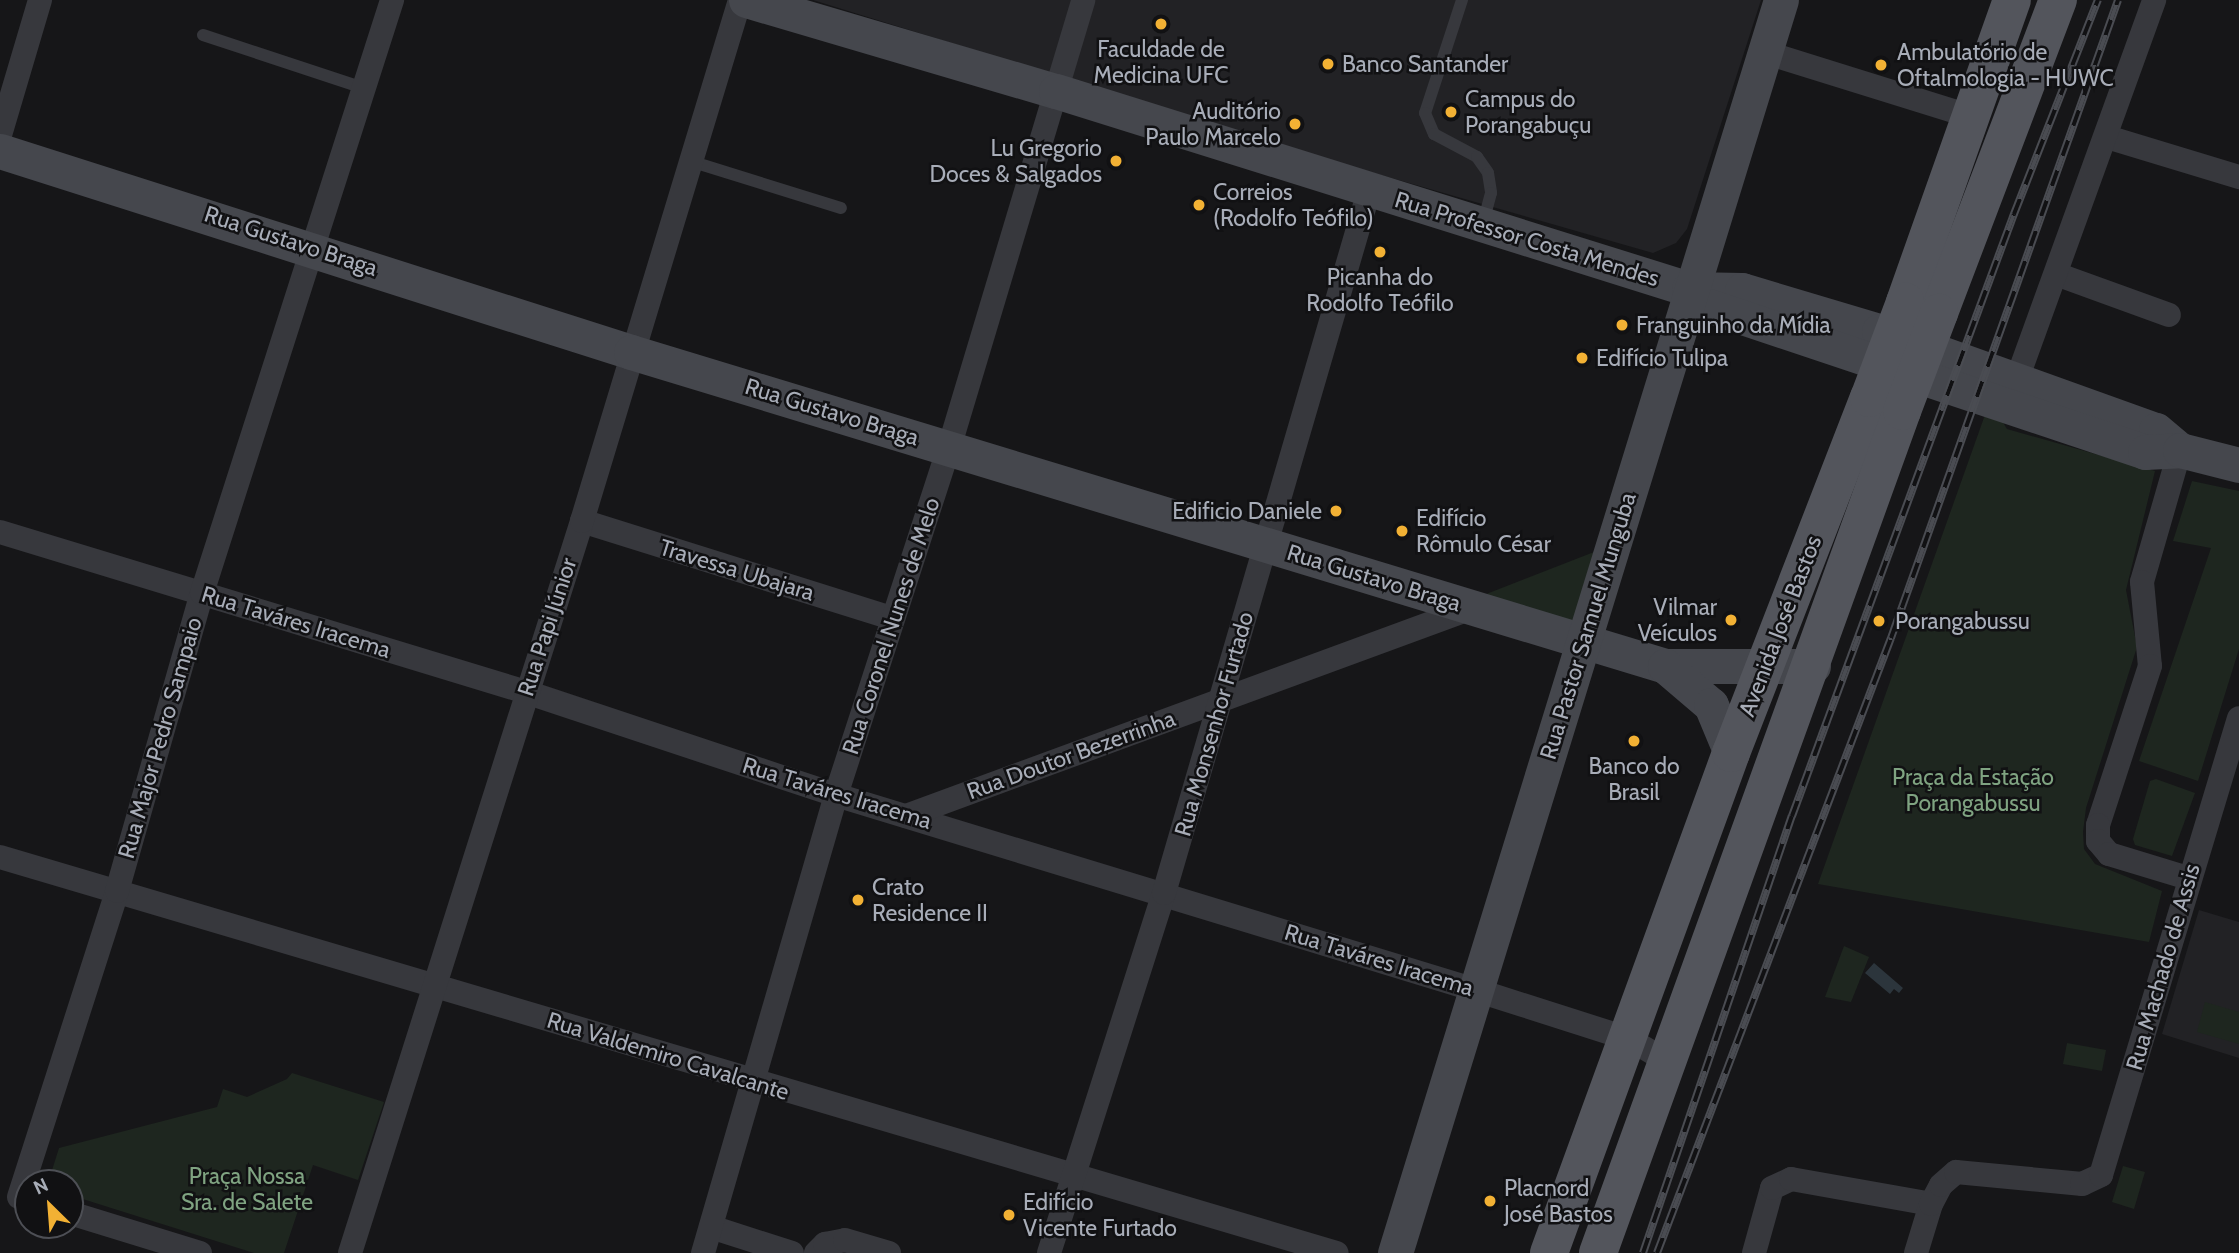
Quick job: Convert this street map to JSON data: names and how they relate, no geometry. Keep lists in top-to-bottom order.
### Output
{
  "streets": {
    "main road": ["Avenida José Bastos"],
    "street": [
      "Rua Professor Costa Mendes",
      "Rua Gustavo Braga",
      "Travessa Ubajara",
      "Rua Taváres Iracema",
      "Rua Coronel Nunes de Melo",
      "Rua Pastor Samuel Munguba",
      "Rua Papi Júnior",
      "Rua Monsenhor Furtado",
      "Rua Major Pedro Sampaio",
      "Rua Doutor Bezerrinha",
      "Rua Machado de Assis",
      "Rua Valdemiro Cavalcante"
    ]
  },
  "crossings": [
    ["Rua Professor Costa Mendes", "Rua Coronel Nunes de Melo"],
    ["Rua Professor Costa Mendes", "Rua Pastor Samuel Munguba"],
    ["Rua Professor Costa Mendes", "Rua Monsenhor Furtado"],
    ["Rua Gustavo Braga", "Rua Coronel Nunes de Melo"],
    ["Rua Gustavo Braga", "Rua Pastor Samuel Munguba"],
    ["Rua Gustavo Braga", "Avenida José Bastos"],
    ["Rua Gustavo Braga", "Rua Papi Júnior"],
    ["Rua Gustavo Braga", "Rua Monsenhor Furtado"],
    ["Rua Gustavo Braga", "Rua Major Pedro Sampaio"],
    ["Rua Gustavo Braga", "Rua Doutor Bezerrinha"],
    ["Travessa Ubajara", "Rua Coronel Nunes de Melo"],
    ["Travessa Ubajara", "Rua Papi Júnior"],
    ["Rua Taváres Iracema", "Rua Coronel Nunes de Melo"],
    ["Rua Taváres Iracema", "Rua Pastor Samuel Munguba"],
    ["Rua Taváres Iracema", "Avenida José Bastos"],
    ["Rua Taváres Iracema", "Rua Papi Júnior"],
    ["Rua Taváres Iracema", "Rua Monsenhor Furtado"],
    ["Rua Taváres Iracema", "Rua Major Pedro Sampaio"],
    ["Rua Taváres Iracema", "Rua Doutor Bezerrinha"],
    ["Rua Coronel Nunes de Melo", "Rua Valdemiro Cavalcante"],
    ["Rua Papi Júnior", "Rua Valdemiro Cavalcante"],
    ["Rua Monsenhor Furtado", "Rua Doutor Bezerrinha"],
    ["Rua Monsenhor Furtado", "Rua Valdemiro Cavalcante"],
    ["Rua Major Pedro Sampaio", "Rua Valdemiro Cavalcante"]
  ],
  "parks": ["Praça da Estação Porangabussu", "Praça Nossa Sra. de Salete"],
  "places": [
    "Faculdade de Medicina UFC",
    "Banco Santander",
    "Ambulatório de Oftalmologia - HUWC",
    "Campus do Porangabuçu",
    "Auditório Paulo Marcelo",
    "Lu Gregorio Doces & Salgados",
    "Correios (Rodolfo Teófilo)",
    "Picanha do Rodolfo Teófilo",
    "Franguinho da Mídia",
    "Edifício Tulipa",
    "Edificio Daniele",
    "Edifício Rômulo César",
    "Vilmar Veículos",
    "Porangabussu",
    "Banco do Brasil",
    "Crato Residence II",
    "Placnord José Bastos",
    "Edifício Vicente Furtado"
  ],
  "north": "top left"
}
